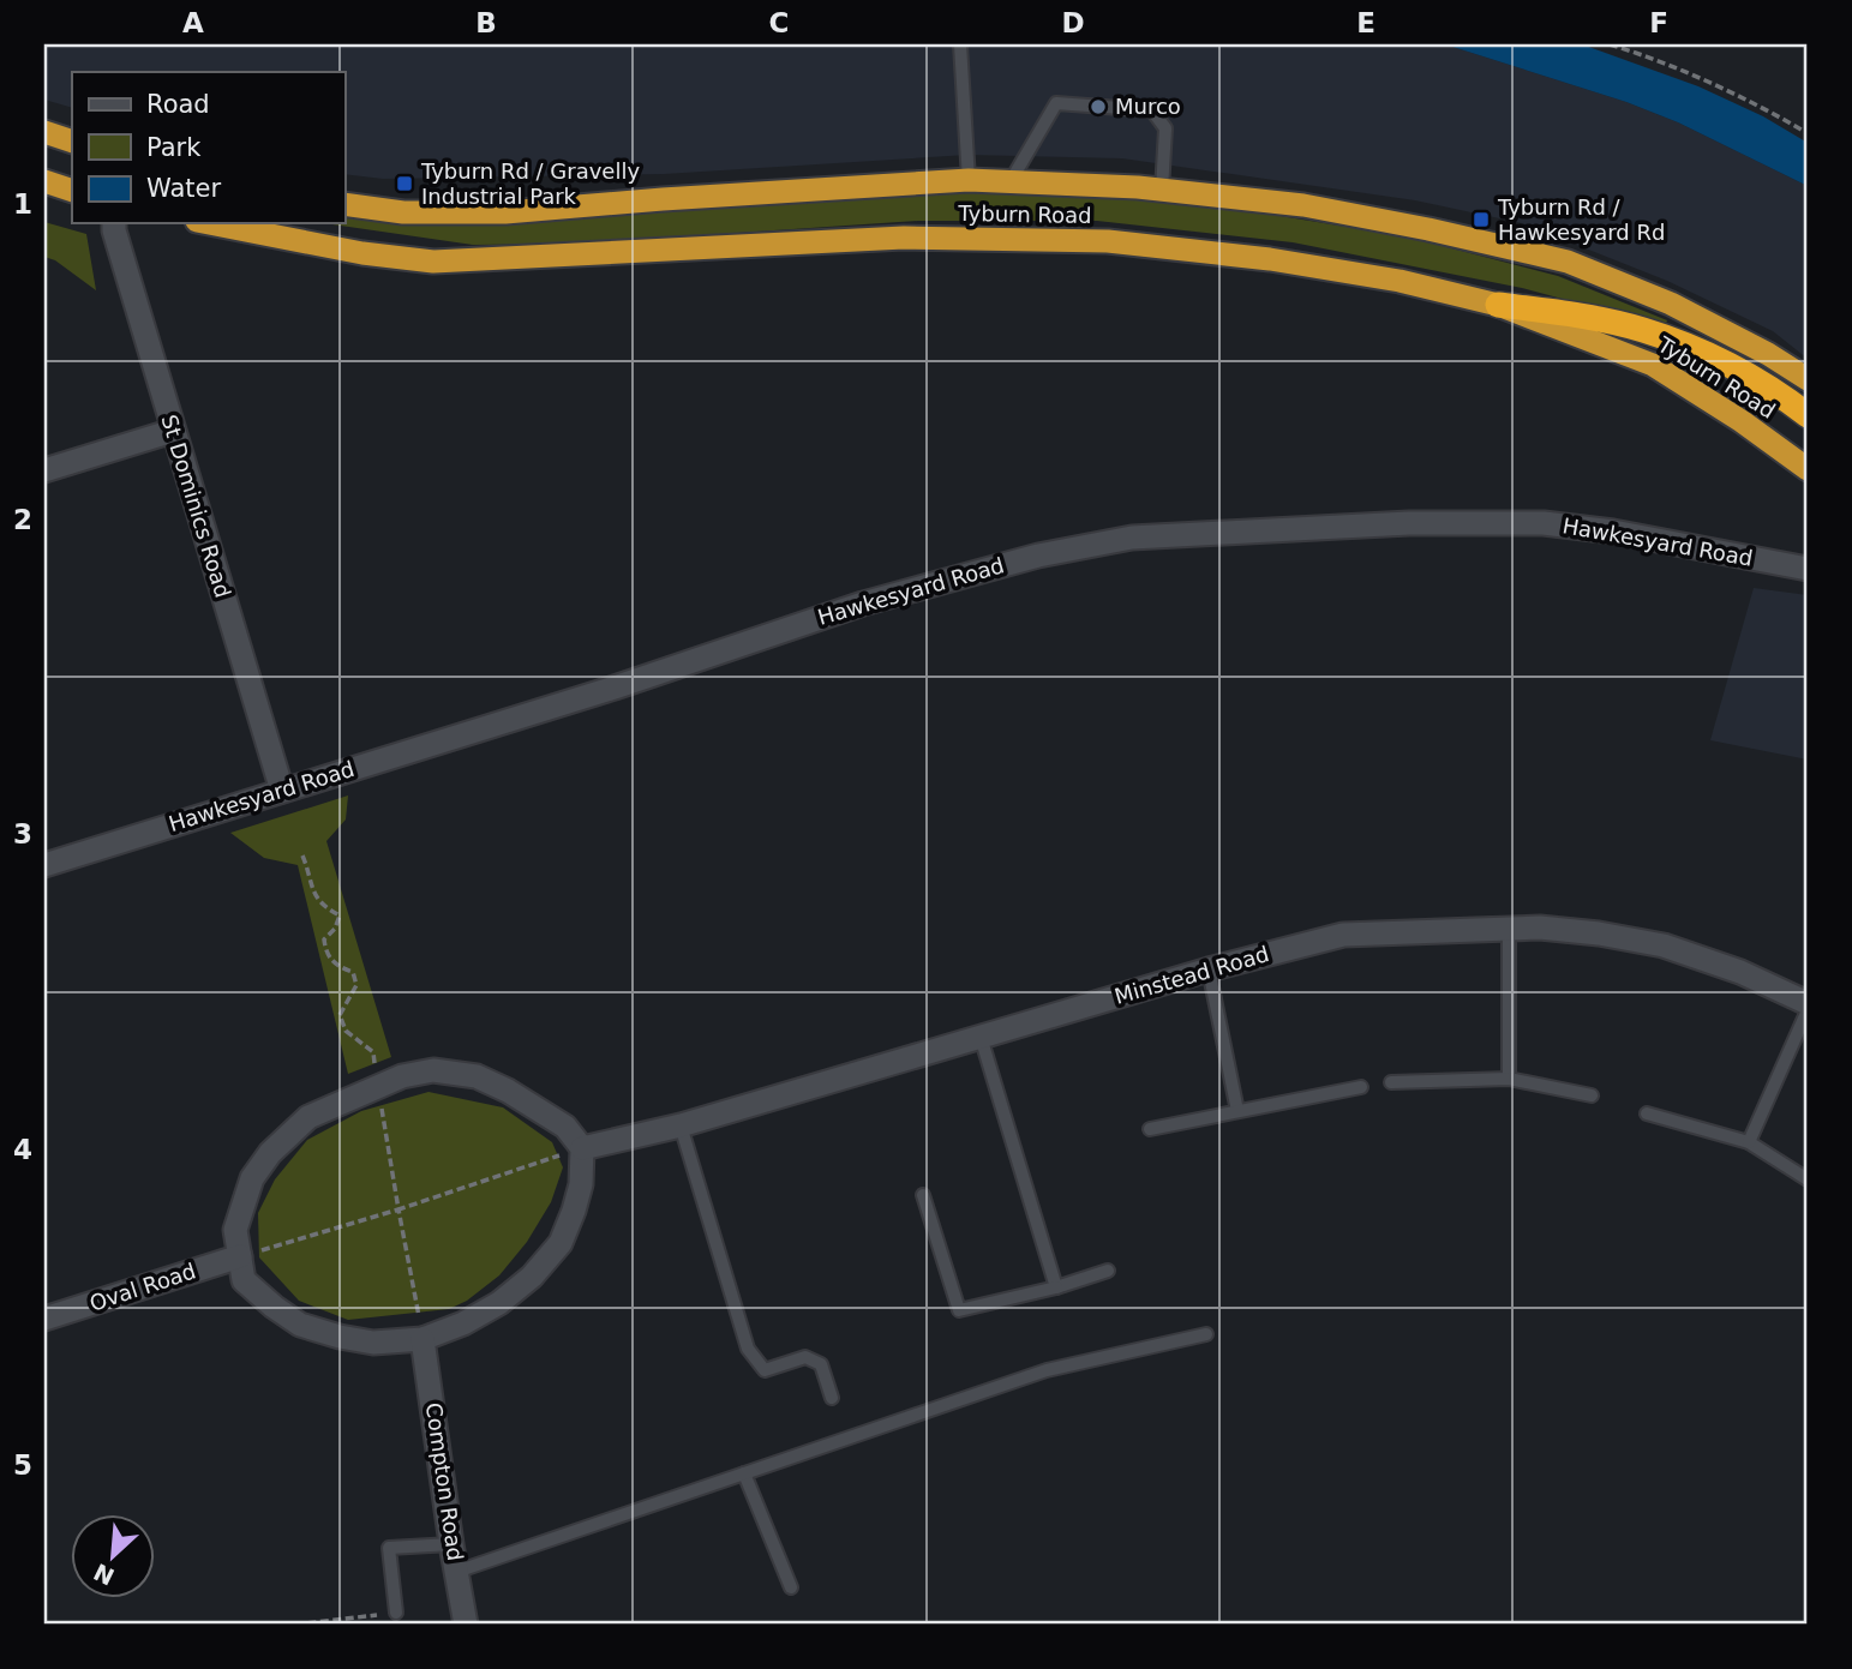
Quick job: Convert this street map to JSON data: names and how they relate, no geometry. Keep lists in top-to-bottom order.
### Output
{
  "streets": {
    "highway": ["Tyburn Road"],
    "street": [
      "St Dominics Road",
      "Hawkesyard Road",
      "Minstead Road",
      "Oval Road",
      "Compton Road"
    ]
  },
  "crossings": [
    ["St Dominics Road", "Hawkesyard Road"]
  ],
  "places": {
    "other": ["Murco"],
    "transit": ["Tyburn Rd / Gravelly Industrial Park", "Tyburn Rd / Hawkesyard Rd"]
  },
  "legend": ["Road", "Park", "Water"],
  "north": "bottom left",
  "grid": {
    "columns": [
      "A",
      "B",
      "C",
      "D",
      "E",
      "F"
    ],
    "rows": [
      "1",
      "2",
      "3",
      "4",
      "5"
    ]
  }
}
